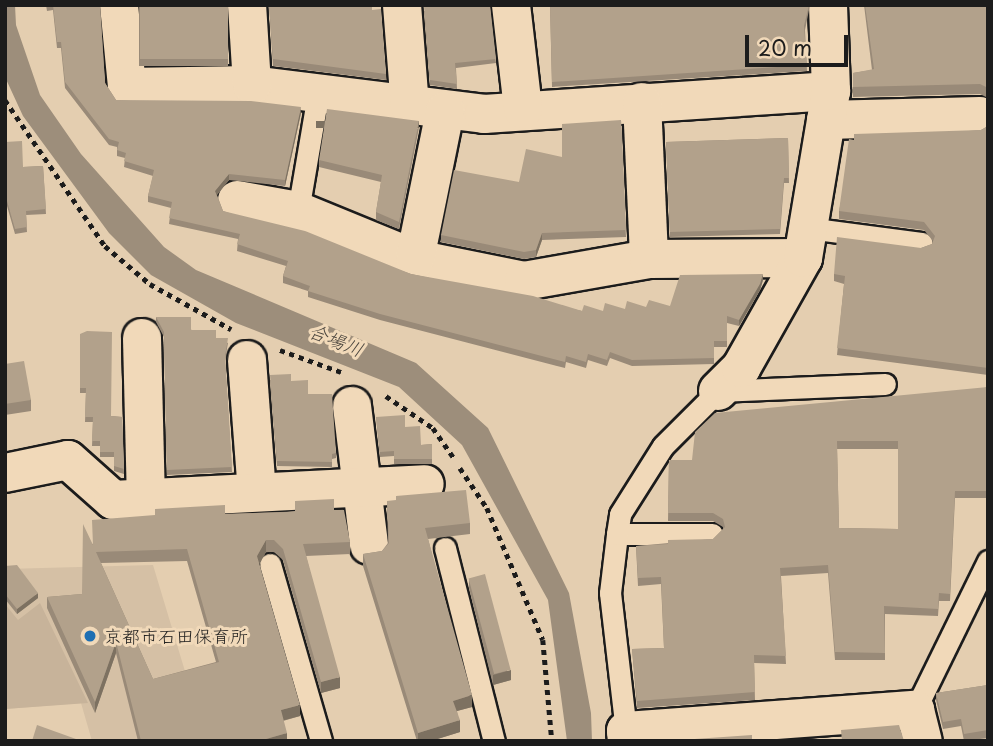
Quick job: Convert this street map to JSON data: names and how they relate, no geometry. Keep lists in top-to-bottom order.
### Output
{
  "water": ["合場川"],
  "places": ["京都市石田保育所"],
  "scale_bar": "20 m"
}
